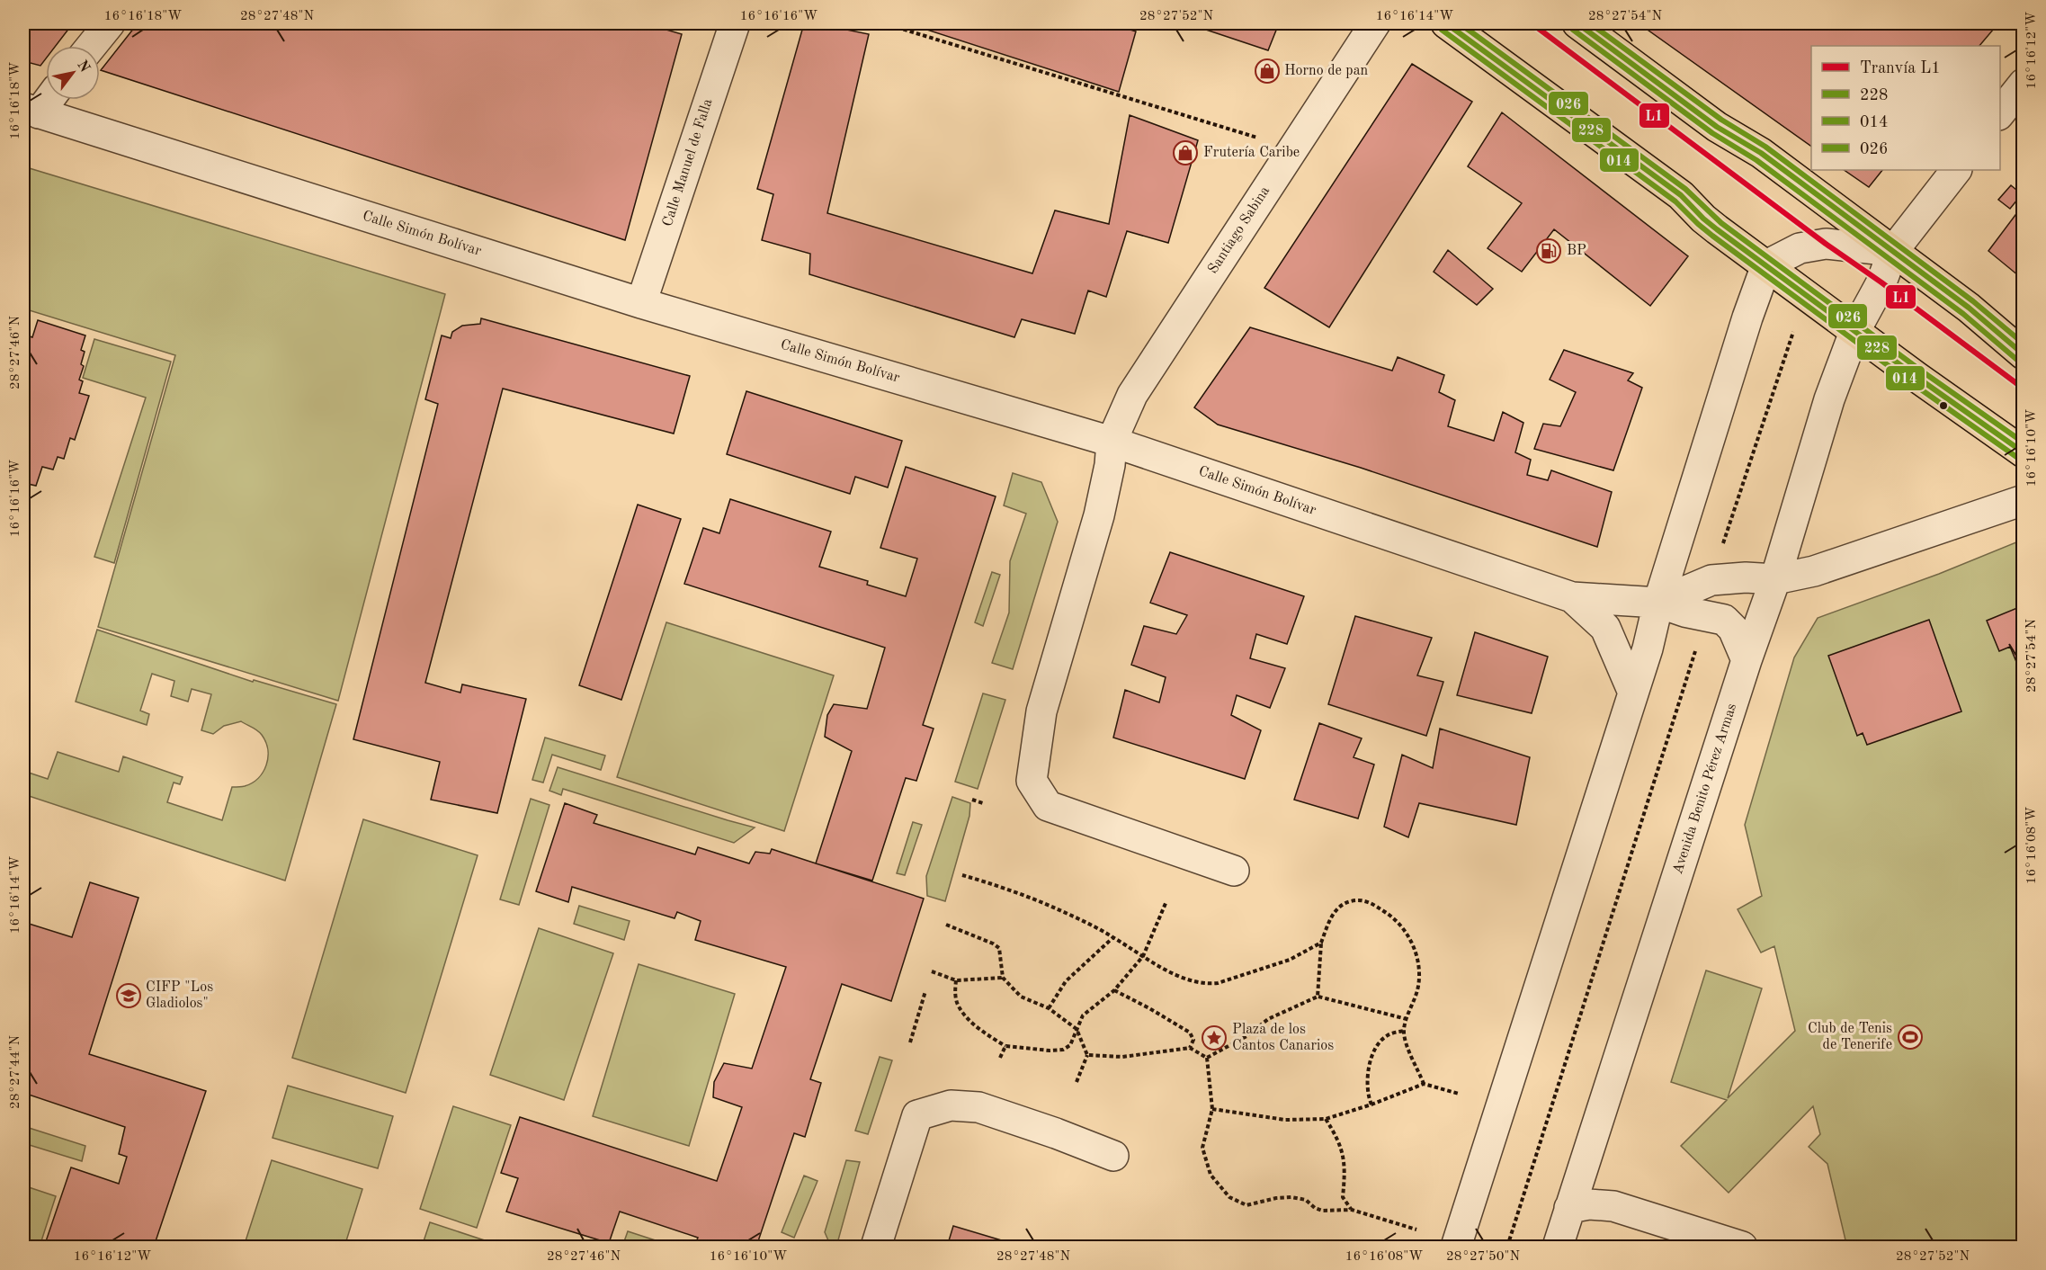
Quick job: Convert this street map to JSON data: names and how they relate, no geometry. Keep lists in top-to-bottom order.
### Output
{
  "streets": {
    "street": [
      "Calle Manuel de Falla",
      "Santiago Sabina",
      "Calle Simón Bolívar",
      "Avenida Benito Pérez Armas"
    ]
  },
  "crossings": [
    ["Calle Manuel de Falla", "Calle Simón Bolívar"],
    ["Santiago Sabina", "Calle Simón Bolívar"]
  ],
  "places": {
    "shop": ["Horno de pan", "Frutería Caribe"],
    "fuel station": ["BP"],
    "school or university": ["CIFP \"Los Gladiolos\""],
    "sports": ["Club de Tenis de Tenerife"],
    "place": ["Plaza de los Cantos Canarios"]
  },
  "lines": [
    "tram line L1",
    "transit line 228",
    "transit line 026",
    "transit line 014"
  ],
  "legend": [
    "Tranvía L1",
    "228",
    "014",
    "026"
  ],
  "north": "top right",
  "coordinates": [
    "16°16'18\"W",
    "28°27'48\"N",
    "16°16'16\"W",
    "28°27'52\"N",
    "16°16'14\"W",
    "28°27'54\"N",
    "16°16'12\"W",
    "28°27'46\"N",
    "16°16'10\"W",
    "16°16'08\"W",
    "28°27'44\"N",
    "28°27'50\"N"
  ]
}
